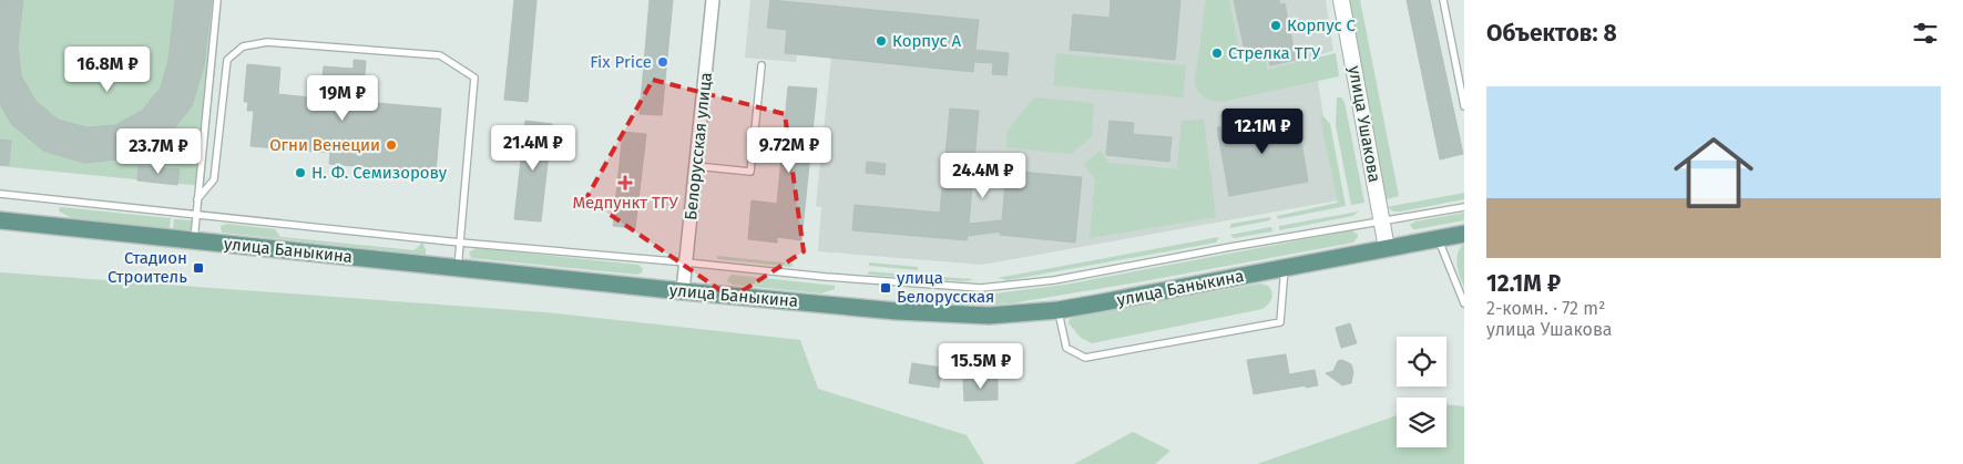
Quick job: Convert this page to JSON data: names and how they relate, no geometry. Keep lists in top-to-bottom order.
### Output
{
  "streets": {
    "main road": ["улица Баныкина"],
    "street": ["улица Ушакова", "Белорусская улица"]
  },
  "crossings": [
    ["улица Ушакова", "улица Баныкина"],
    ["Белорусская улица", "улица Баныкина"]
  ],
  "places": {
    "other": [
      "Корпус С",
      "Корпус А",
      "Стрелка ТГУ",
      "Fix Price",
      "Огни Венеции",
      "Н. Ф. Семизорову"
    ],
    "health": ["Медпункт ТГУ"],
    "transit": ["Стадион Строитель", "улица Белорусская"]
  },
  "page": {
    "heading": "Объектов: 8",
    "price": [
      "16.8M ₽",
      "19M ₽",
      "12.1M ₽",
      "21.4M ₽",
      "9.72M ₽",
      "23.7M ₽",
      "24.4M ₽",
      "15.5M ₽"
    ],
    "list": [
      {
        "name": "12.1M ₽",
        "note": "2-комн. · 72 m² · улица Ушакова"
      }
    ]
  }
}
